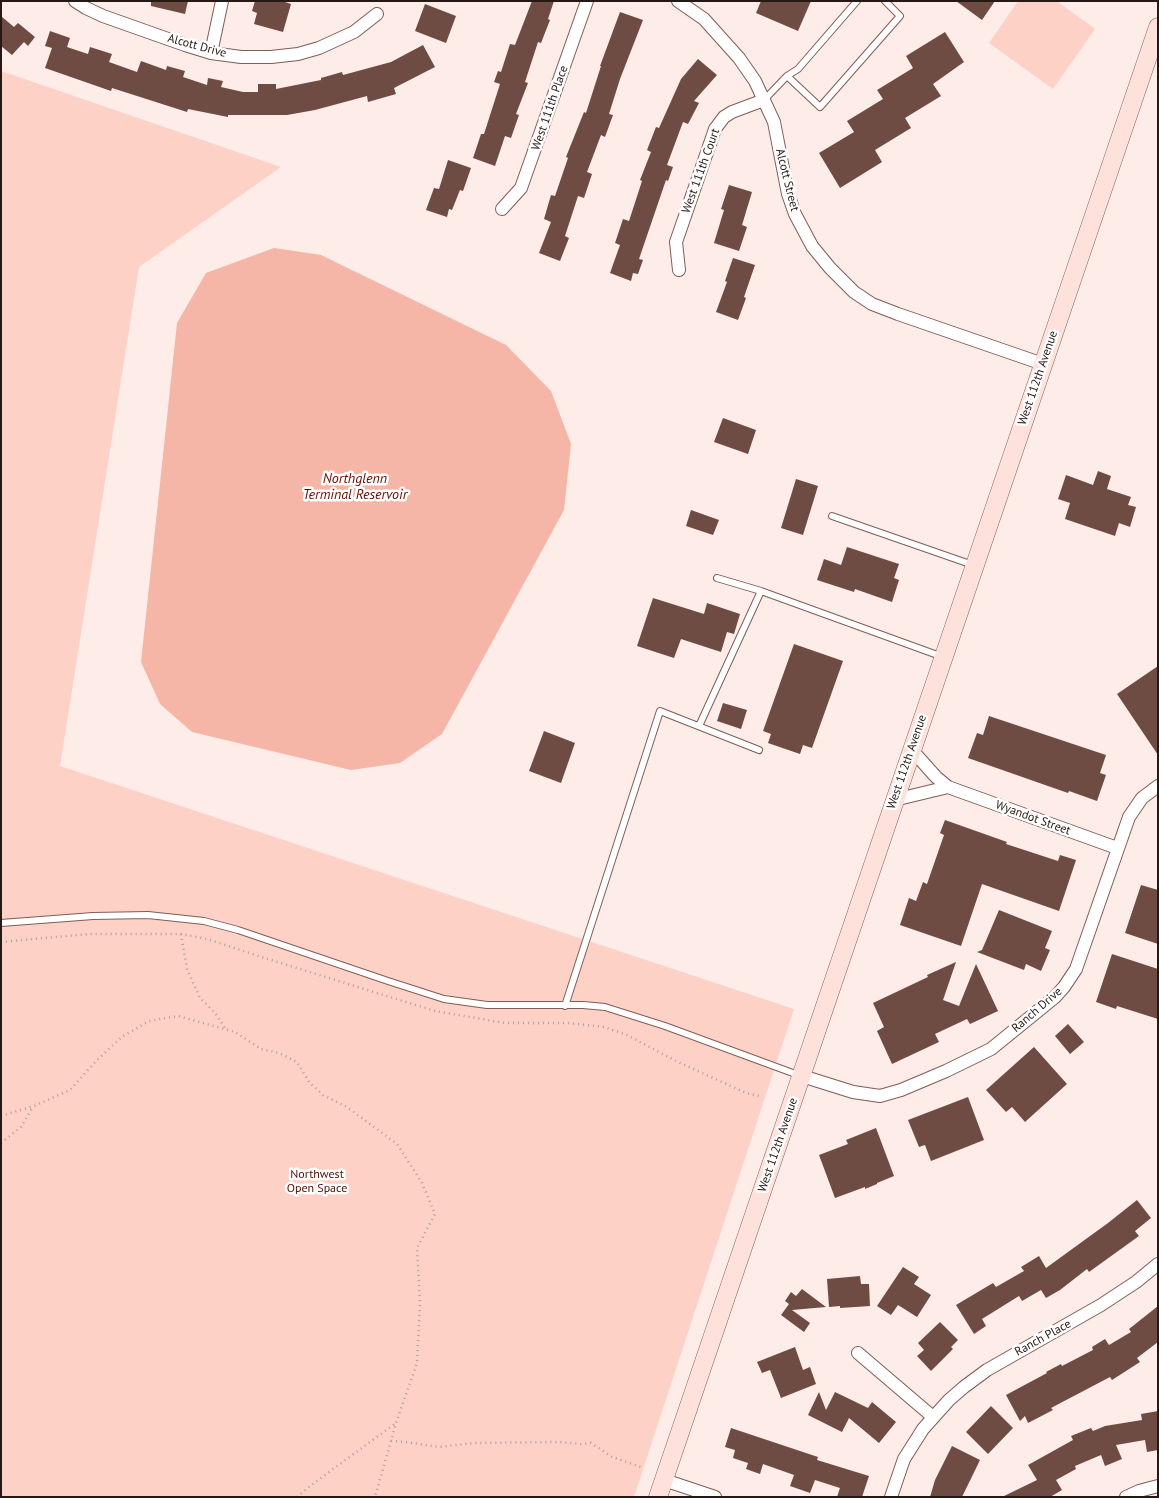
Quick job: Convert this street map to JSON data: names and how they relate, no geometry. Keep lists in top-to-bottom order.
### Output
{
  "streets": {
    "main road": ["West 112th Avenue"],
    "street": [
      "Alcott Drive",
      "West 111th Place",
      "West 111th Court",
      "Alcott Street",
      "Wyandot Street",
      "Ranch Drive",
      "Ranch Place"
    ]
  },
  "crossings": [
    ["West 111th Court", "Alcott Street"],
    ["Alcott Street", "West 112th Avenue"],
    ["West 112th Avenue", "Wyandot Street"],
    ["West 112th Avenue", "Ranch Drive"],
    ["Wyandot Street", "Ranch Drive"]
  ],
  "water": ["Northglenn Terminal Reservoir"],
  "parks": ["Northwest Open Space"]
}
